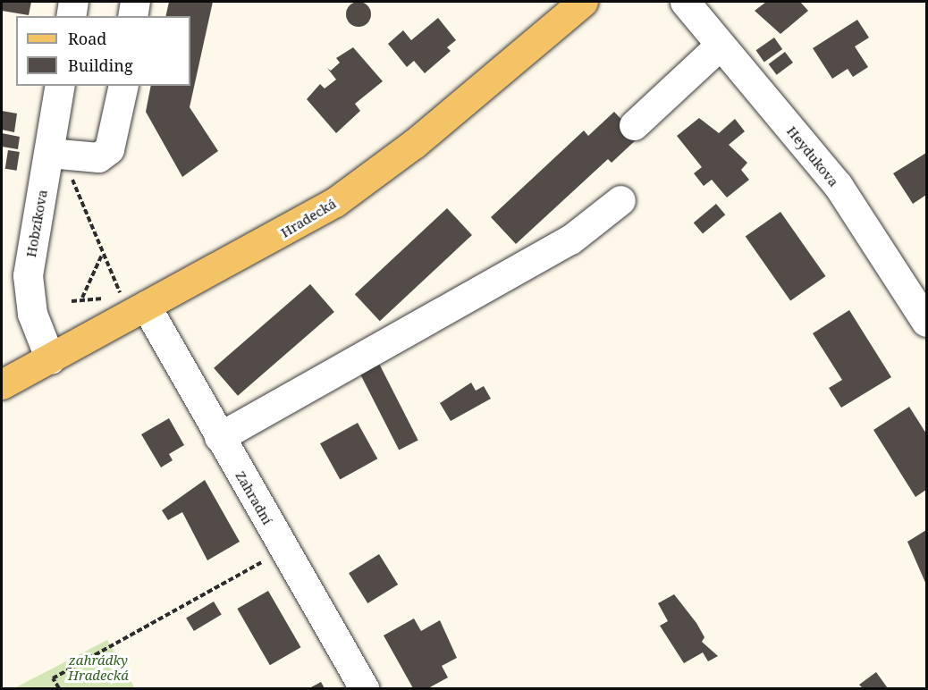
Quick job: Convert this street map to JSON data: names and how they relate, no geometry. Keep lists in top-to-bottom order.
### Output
{
  "streets": {
    "main road": ["Hradecká"],
    "street": ["Heydukova", "Hobzíkova", "Zahradní"]
  },
  "crossings": [
    ["Hradecká", "Hobzíkova"],
    ["Hradecká", "Zahradní"]
  ],
  "parks": ["zahrádky Hradecká"],
  "legend": ["Road", "Building"]
}
